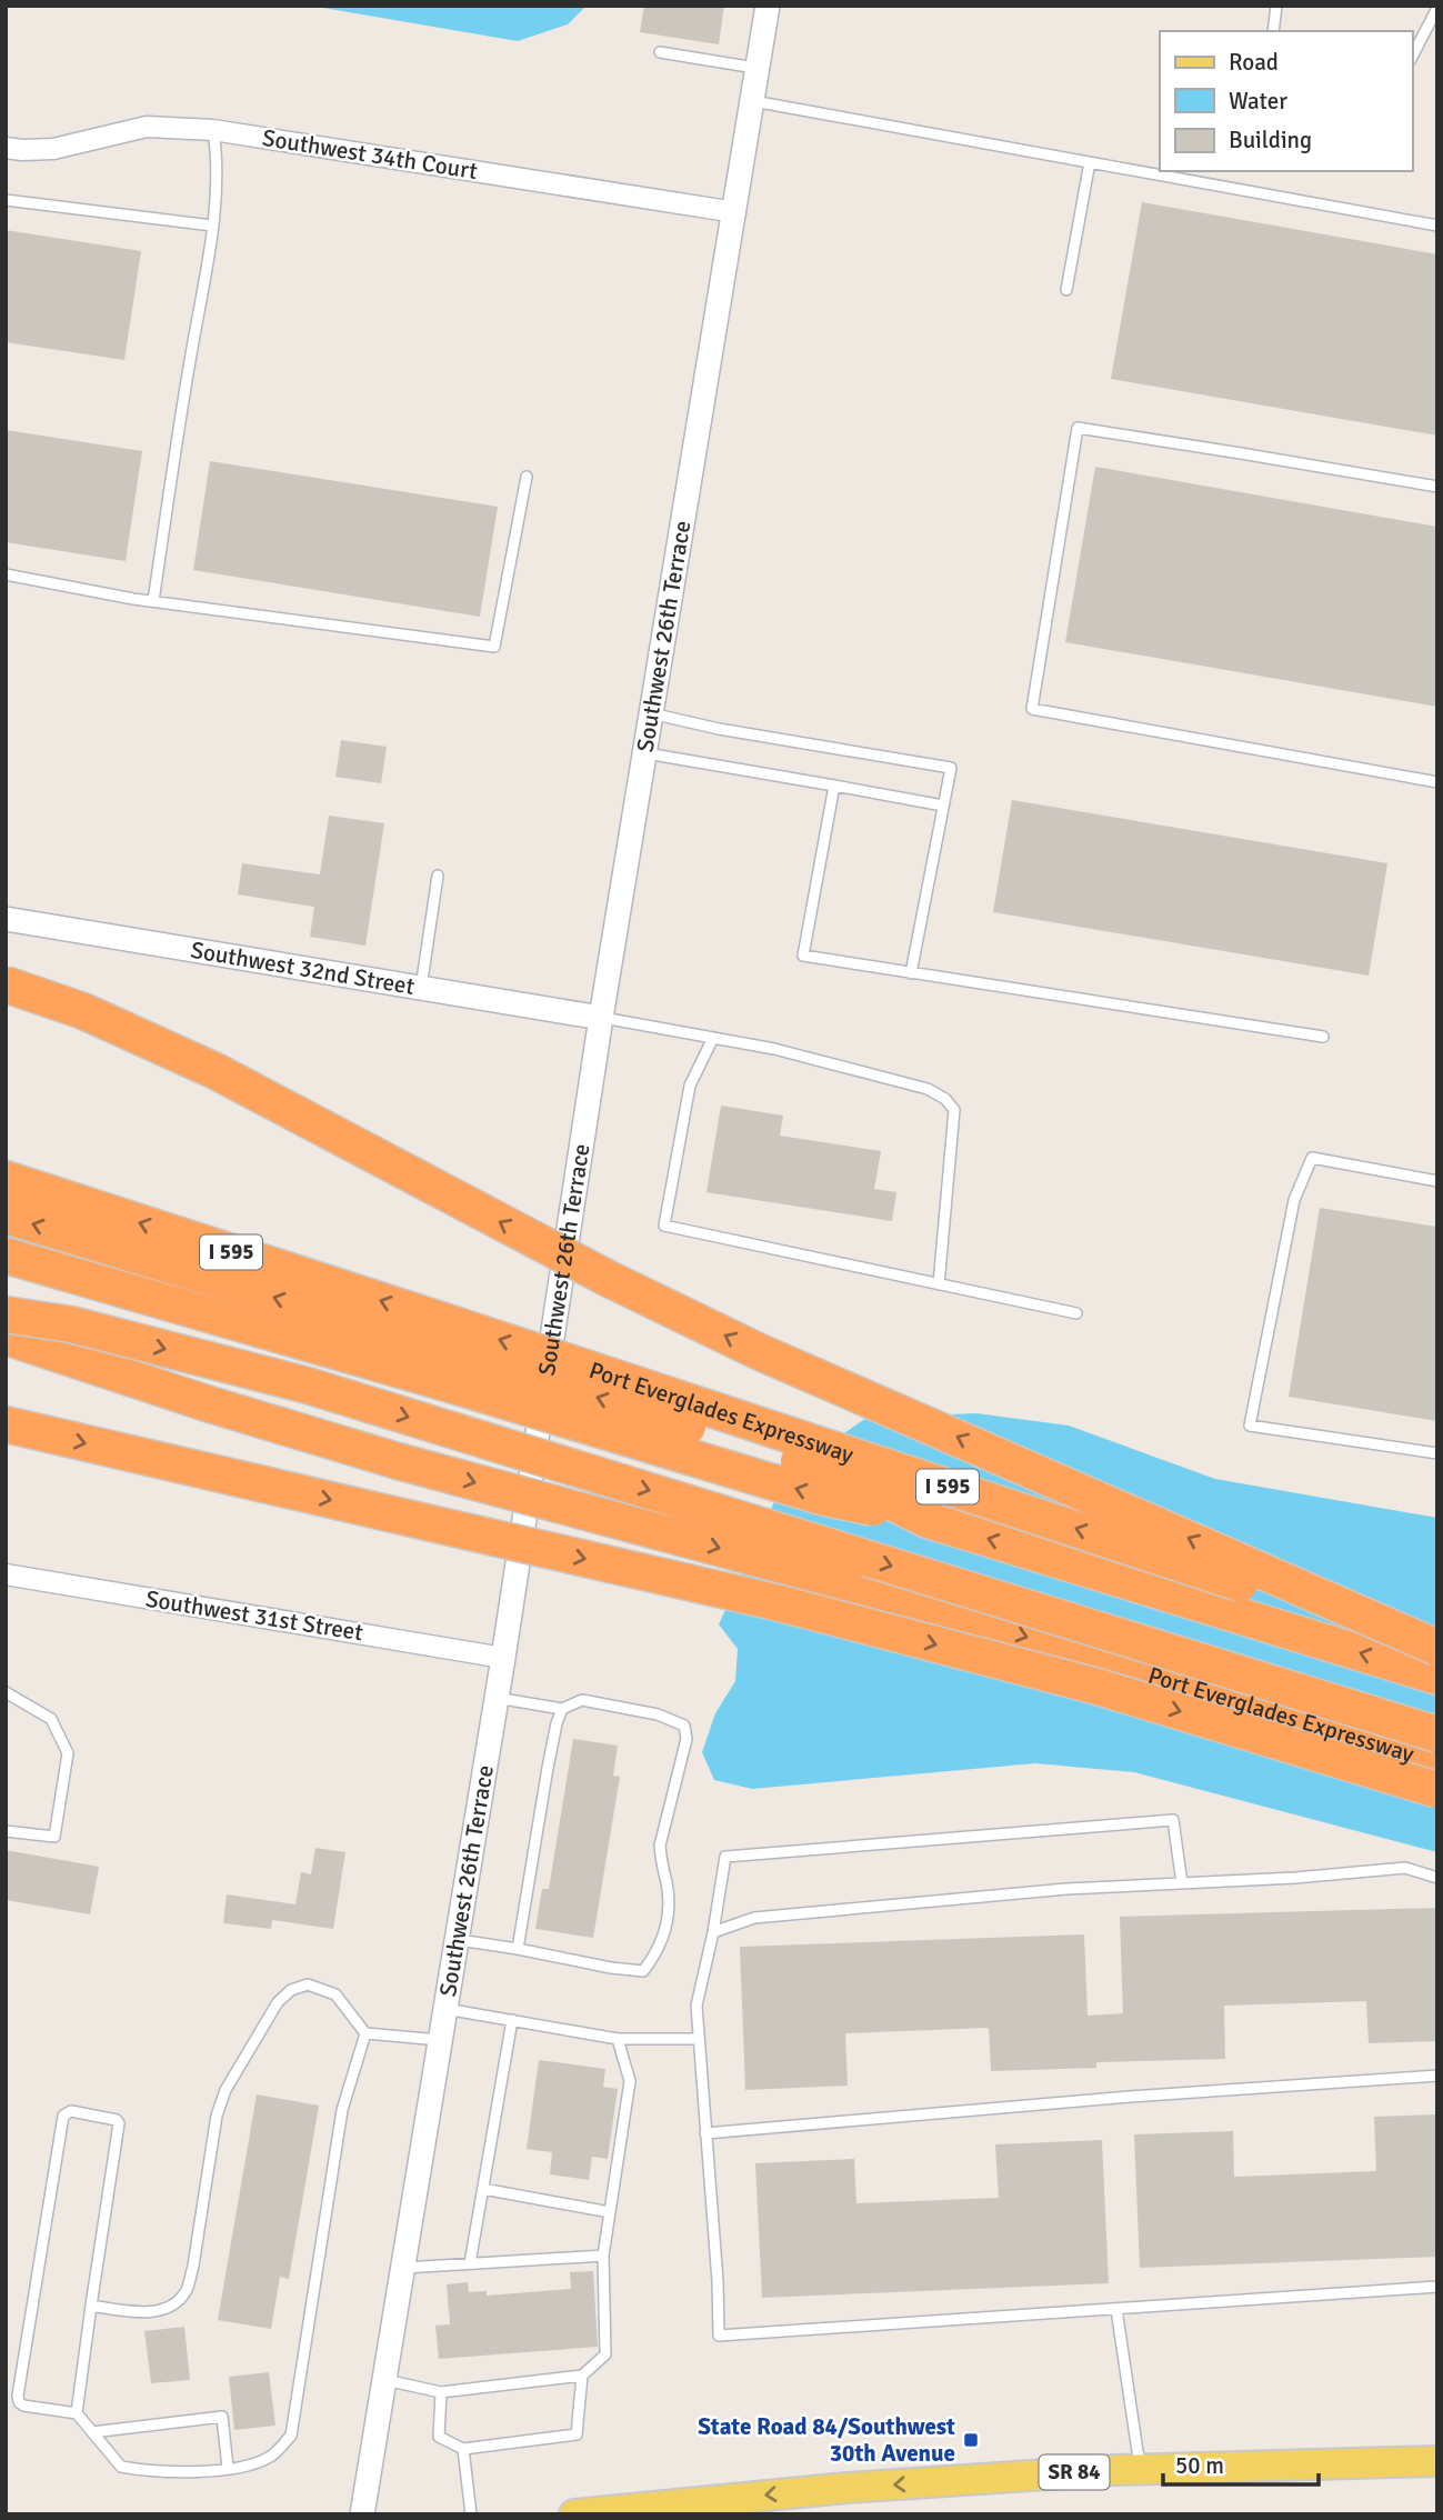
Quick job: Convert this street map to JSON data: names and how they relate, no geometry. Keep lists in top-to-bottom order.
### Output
{
  "streets": {
    "highway": ["I 595", "Port Everglades Expressway"],
    "main road": ["SR 84"],
    "street": [
      "Southwest 34th Court",
      "Southwest 26th Terrace",
      "Southwest 32nd Street",
      "Southwest 31st Street"
    ]
  },
  "crossings": [
    ["Southwest 34th Court", "Southwest 26th Terrace"],
    ["Southwest 26th Terrace", "Southwest 32nd Street"],
    ["Southwest 26th Terrace", "Southwest 31st Street"]
  ],
  "places": {
    "transit": ["State Road 84/Southwest 30th Avenue"]
  },
  "legend": ["Road", "Water", "Building"],
  "scale_bar": "50 m"
}
